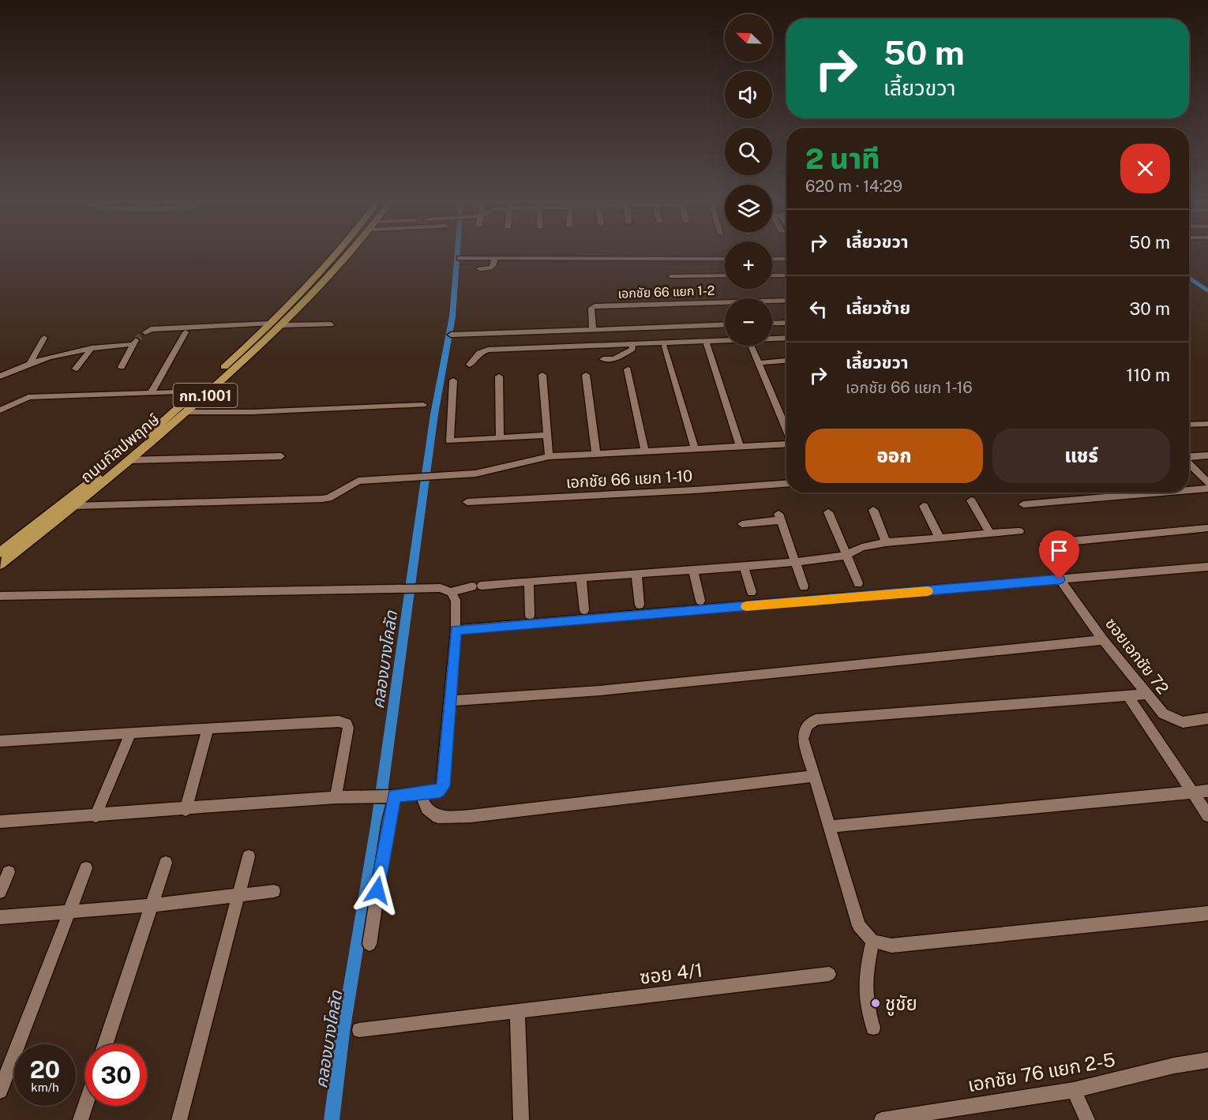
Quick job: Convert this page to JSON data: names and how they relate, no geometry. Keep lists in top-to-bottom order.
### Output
{
  "streets": {
    "main road": ["กท.1001", "ถนนกัลปพฤกษ์"],
    "street": [
      "เอกชัย 66 แยก 1-2",
      "เอกชัย 66 แยก 1-10",
      "ซอยเอกชัย 72",
      "ซอย 4/1",
      "เอกชัย 76 แยก 2-5"
    ]
  },
  "water": ["คลองบางโคลัด"],
  "places": ["ชูชัย"],
  "north": "top left",
  "page": {
    "map_buttons": ["+", "−"],
    "turn": ["50 m", "เลี้ยวขวา"],
    "heading": ["2 นาที", "620 m · 14:29"],
    "list": [
      {
        "name": "เลี้ยวขวา",
        "value": "50 m"
      },
      {
        "name": "เลี้ยวซ้าย",
        "value": "30 m"
      },
      {
        "name": "เลี้ยวขวา",
        "note": "เอกชัย 66 แยก 1-16",
        "value": "110 m"
      }
    ],
    "buttons": ["ออก", "แชร์"],
    "speed": "20 km/h",
    "limit": "30"
  }
}
